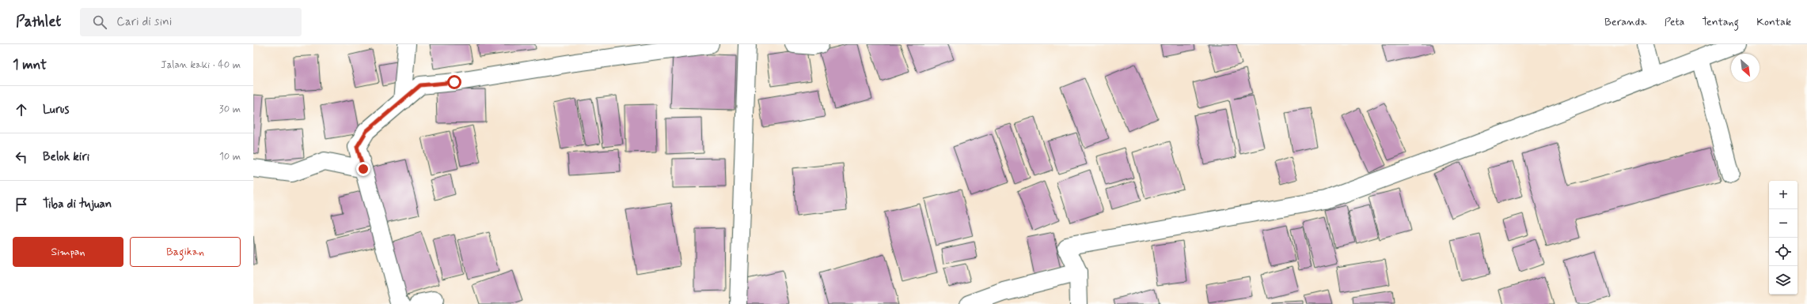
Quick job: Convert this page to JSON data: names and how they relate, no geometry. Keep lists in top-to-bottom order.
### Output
{
  "north": "bottom right",
  "page": {
    "header": "Pathlet",
    "search": "Cari di sini",
    "nav": [
      "Beranda",
      "Peta",
      "Tentang",
      "Kontak"
    ],
    "heading": ["1 mnt", "Jalan kaki · 40 m"],
    "list": [
      ["Lurus", "30 m"],
      ["Belok kiri", "10 m"],
      "Tiba di tujuan"
    ],
    "map_buttons": ["+", "−"],
    "buttons": ["Simpan", "Bagikan"]
  }
}
